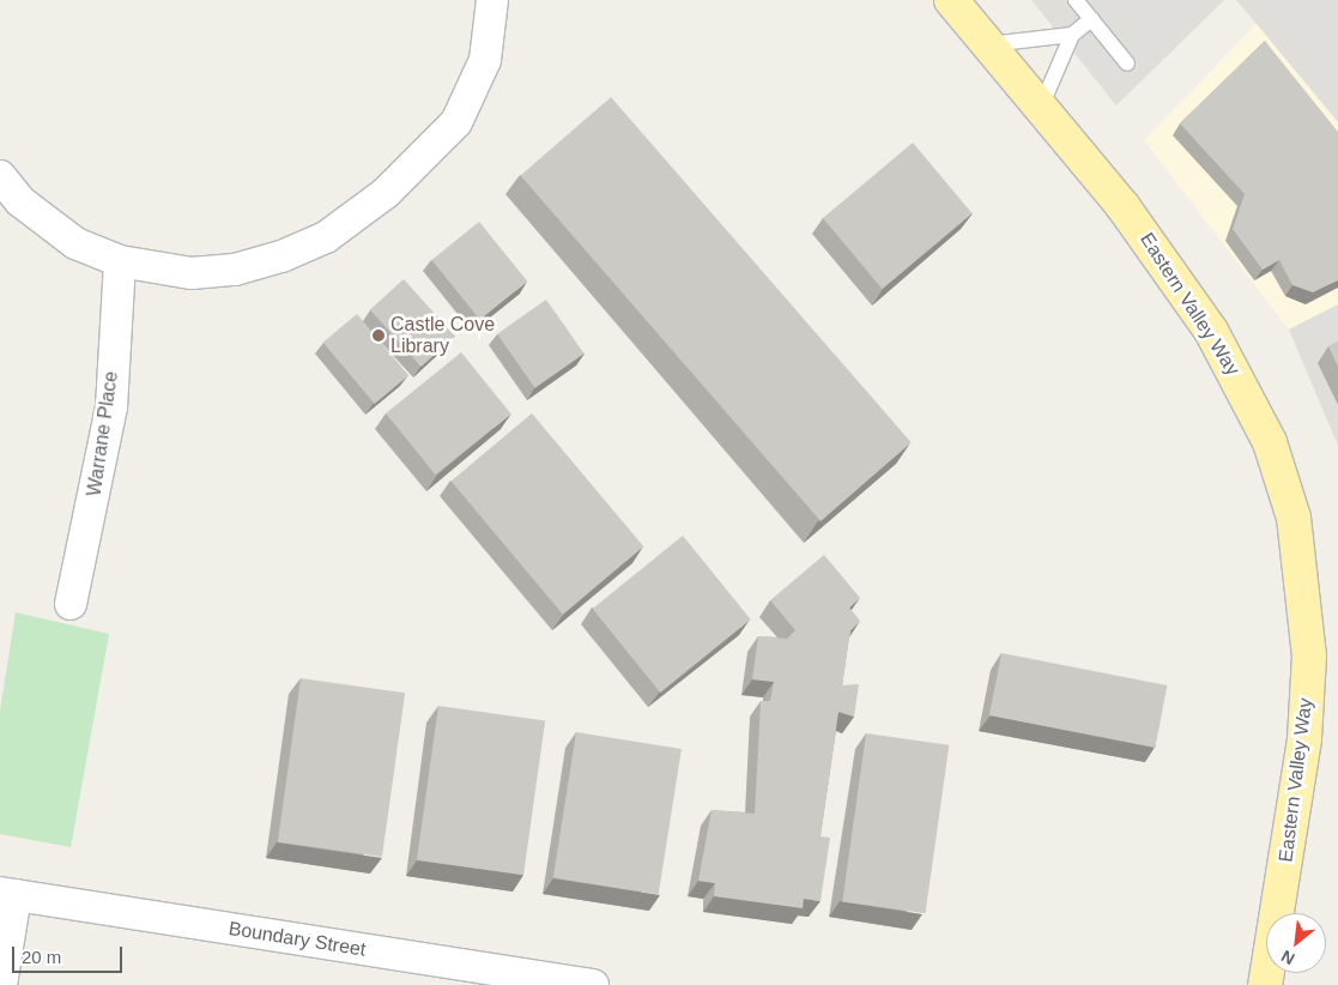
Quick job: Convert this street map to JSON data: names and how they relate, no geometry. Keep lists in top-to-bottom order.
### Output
{
  "streets": {
    "main road": ["Eastern Valley Way"],
    "street": ["Warrane Place", "Boundary Street"]
  },
  "places": ["Castle Cove Library"],
  "scale_bar": "20 m",
  "north": "bottom left"
}
